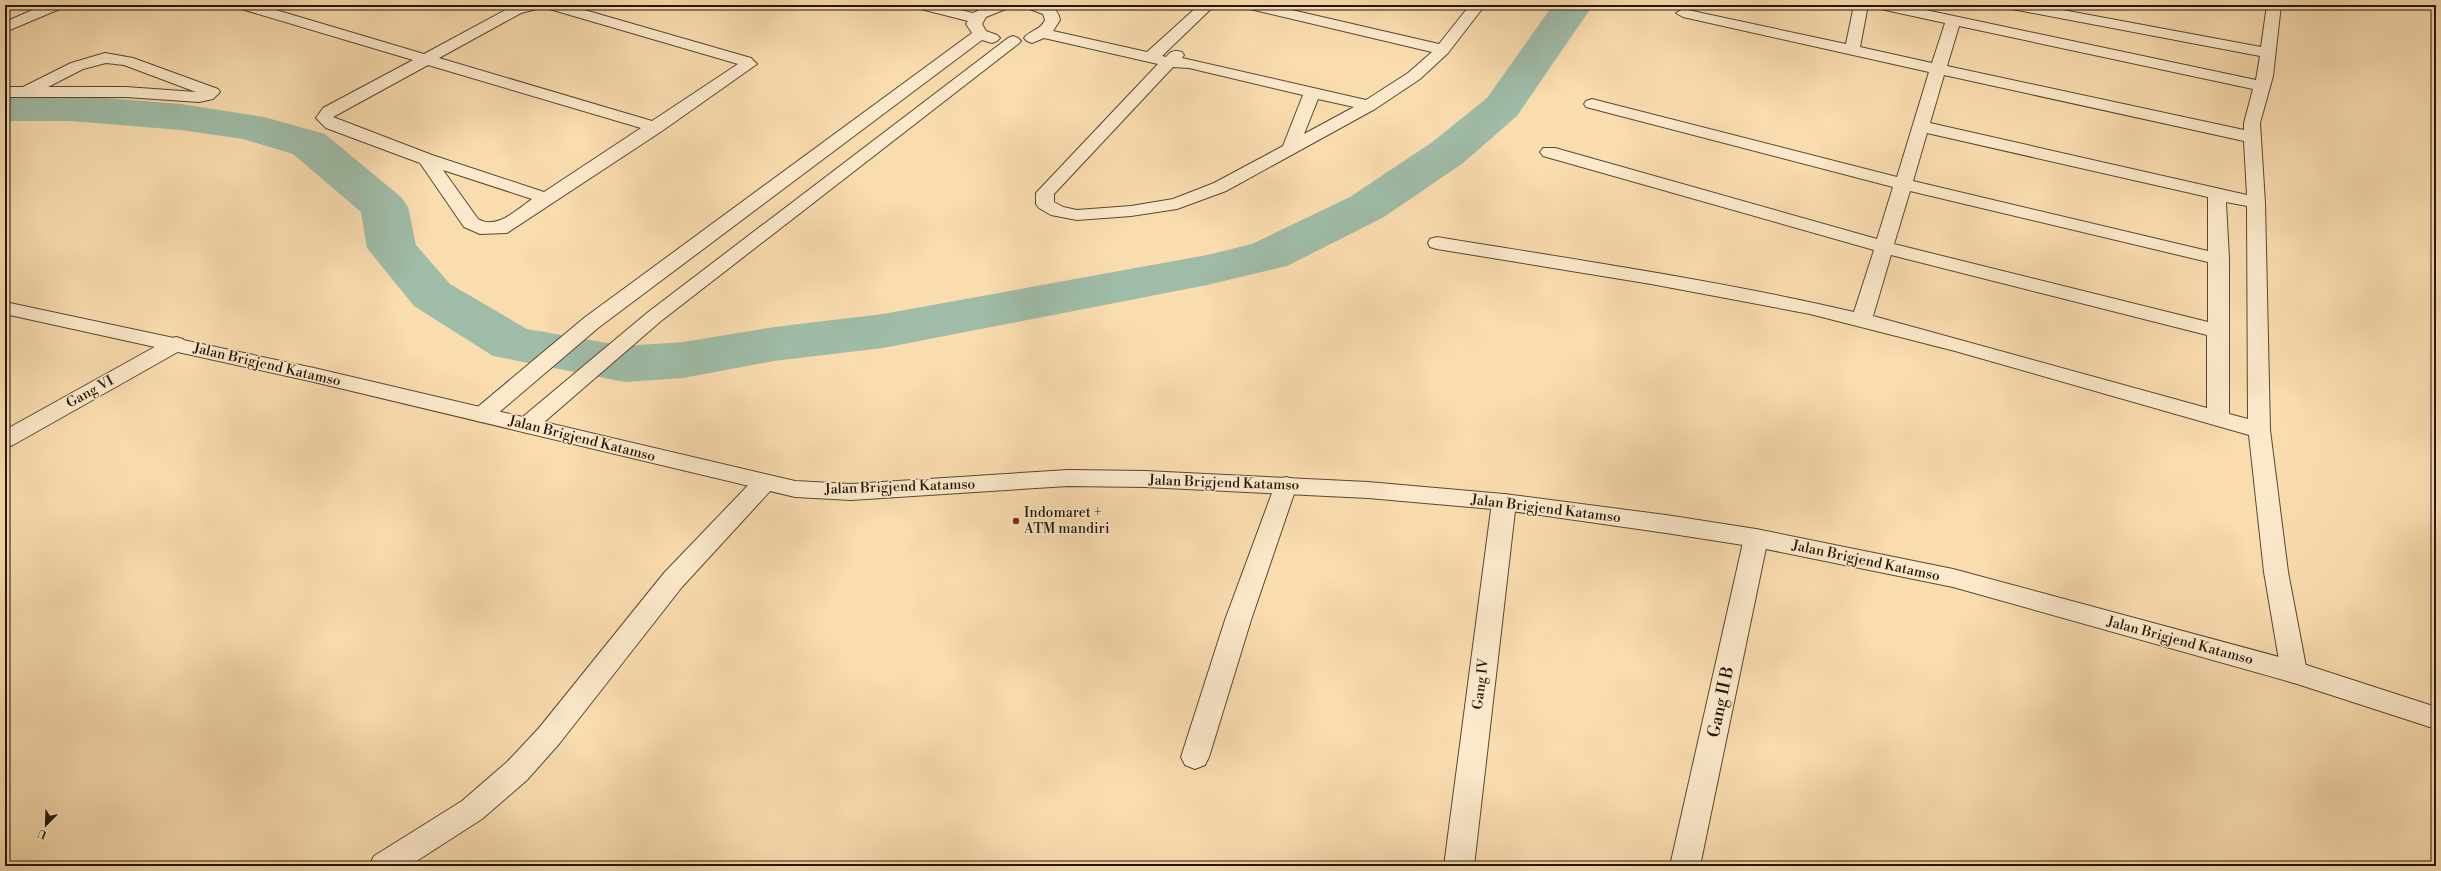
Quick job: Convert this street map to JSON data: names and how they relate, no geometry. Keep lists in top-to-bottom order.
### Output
{
  "streets": {
    "street": [
      "Jalan Brigjend Katamso",
      "Gang VI",
      "Gang IV",
      "Gang II B"
    ]
  },
  "crossings": [
    ["Jalan Brigjend Katamso", "Gang VI"],
    ["Jalan Brigjend Katamso", "Gang IV"],
    ["Jalan Brigjend Katamso", "Gang II B"]
  ],
  "places": ["Indomaret + ATM mandiri"],
  "north": "bottom left"
}
